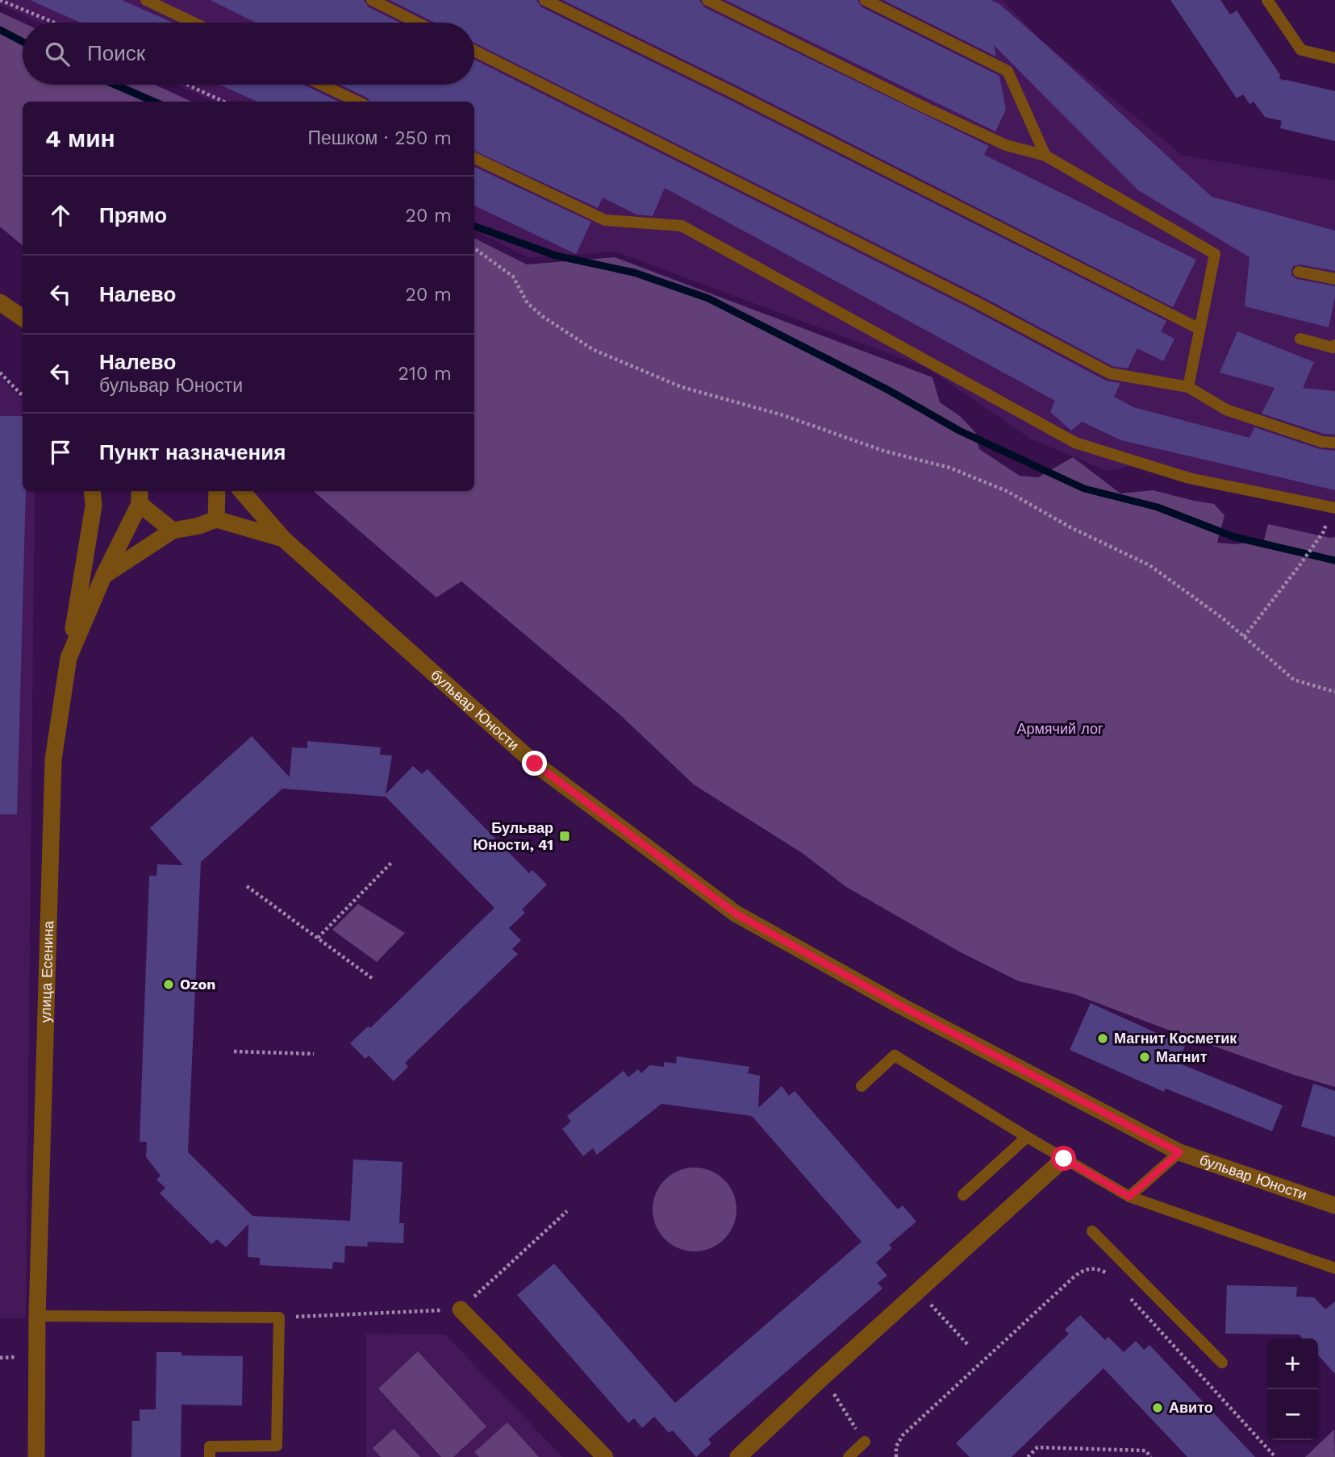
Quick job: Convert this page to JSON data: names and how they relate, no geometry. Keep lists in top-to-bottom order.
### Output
{
  "streets": {
    "street": ["бульвар Юности", "улица Есенина"]
  },
  "parks": ["Армячий лог"],
  "places": {
    "transit": ["Бульвар Юности, 41"],
    "other": [
      "Ozon",
      "Магнит Косметик",
      "Магнит",
      "Авито"
    ]
  },
  "page": {
    "search": "Поиск",
    "heading": ["4 мин", "Пешком · 250 m"],
    "list": [
      ["Прямо", "20 m"],
      ["Налево", "20 m"],
      ["Налево", "бульвар Юности", "210 m"],
      "Пункт назначения"
    ],
    "map_buttons": ["+", "−"]
  }
}
